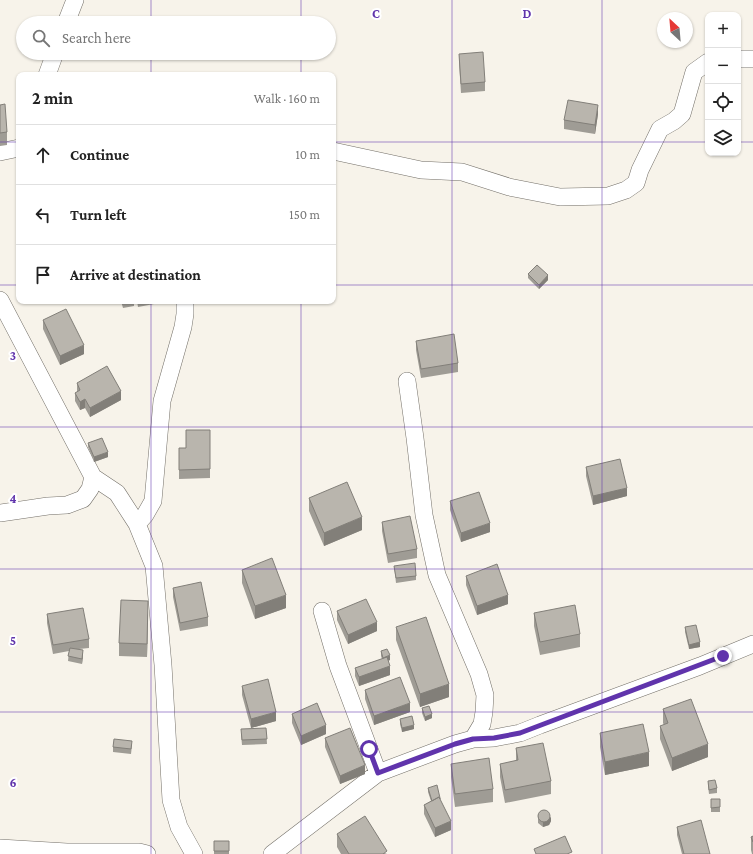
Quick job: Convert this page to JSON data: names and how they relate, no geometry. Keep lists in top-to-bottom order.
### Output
{
  "north": "top left",
  "page": {
    "map_buttons": ["+", "−"],
    "search": "Search here",
    "heading": ["2 min", "Walk · 160 m"],
    "list": [
      ["Continue", "10 m"],
      ["Turn left", "150 m"],
      "Arrive at destination"
    ]
  },
  "grid": {
    "columns": ["C", "D"],
    "rows": [
      "3",
      "4",
      "5",
      "6"
    ]
  }
}
